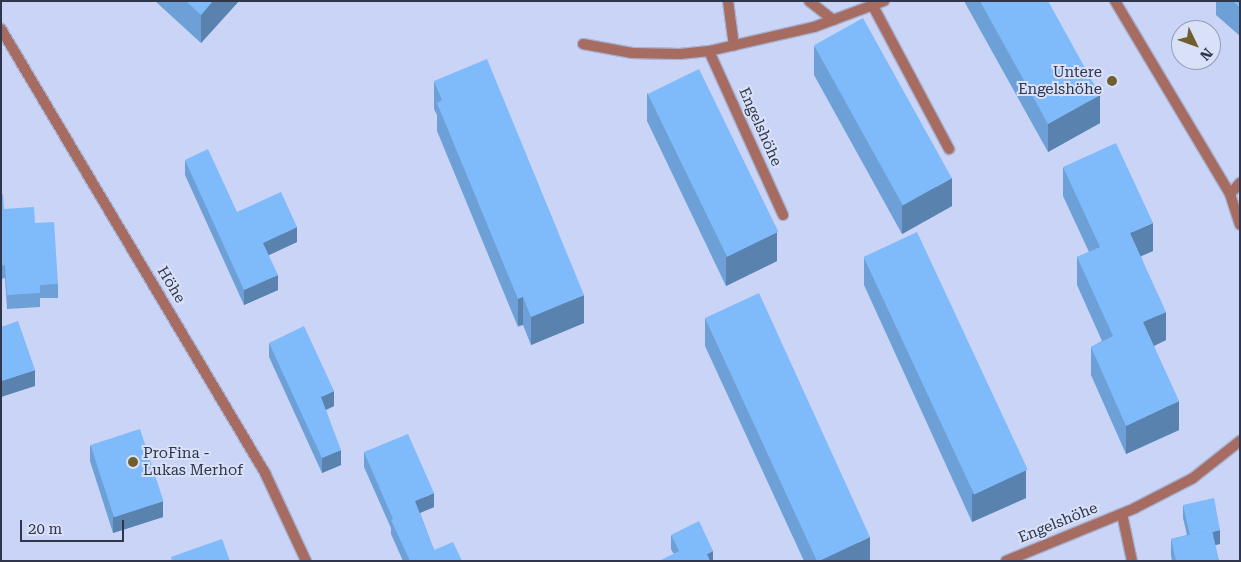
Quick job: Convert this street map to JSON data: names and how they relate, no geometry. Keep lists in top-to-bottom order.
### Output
{
  "streets": {
    "street": ["Engelshöhe", "Höhe"]
  },
  "places": ["Untere Engelshöhe", "ProFina - Lukas Merhof"],
  "scale_bar": "20 m",
  "north": "bottom right"
}
